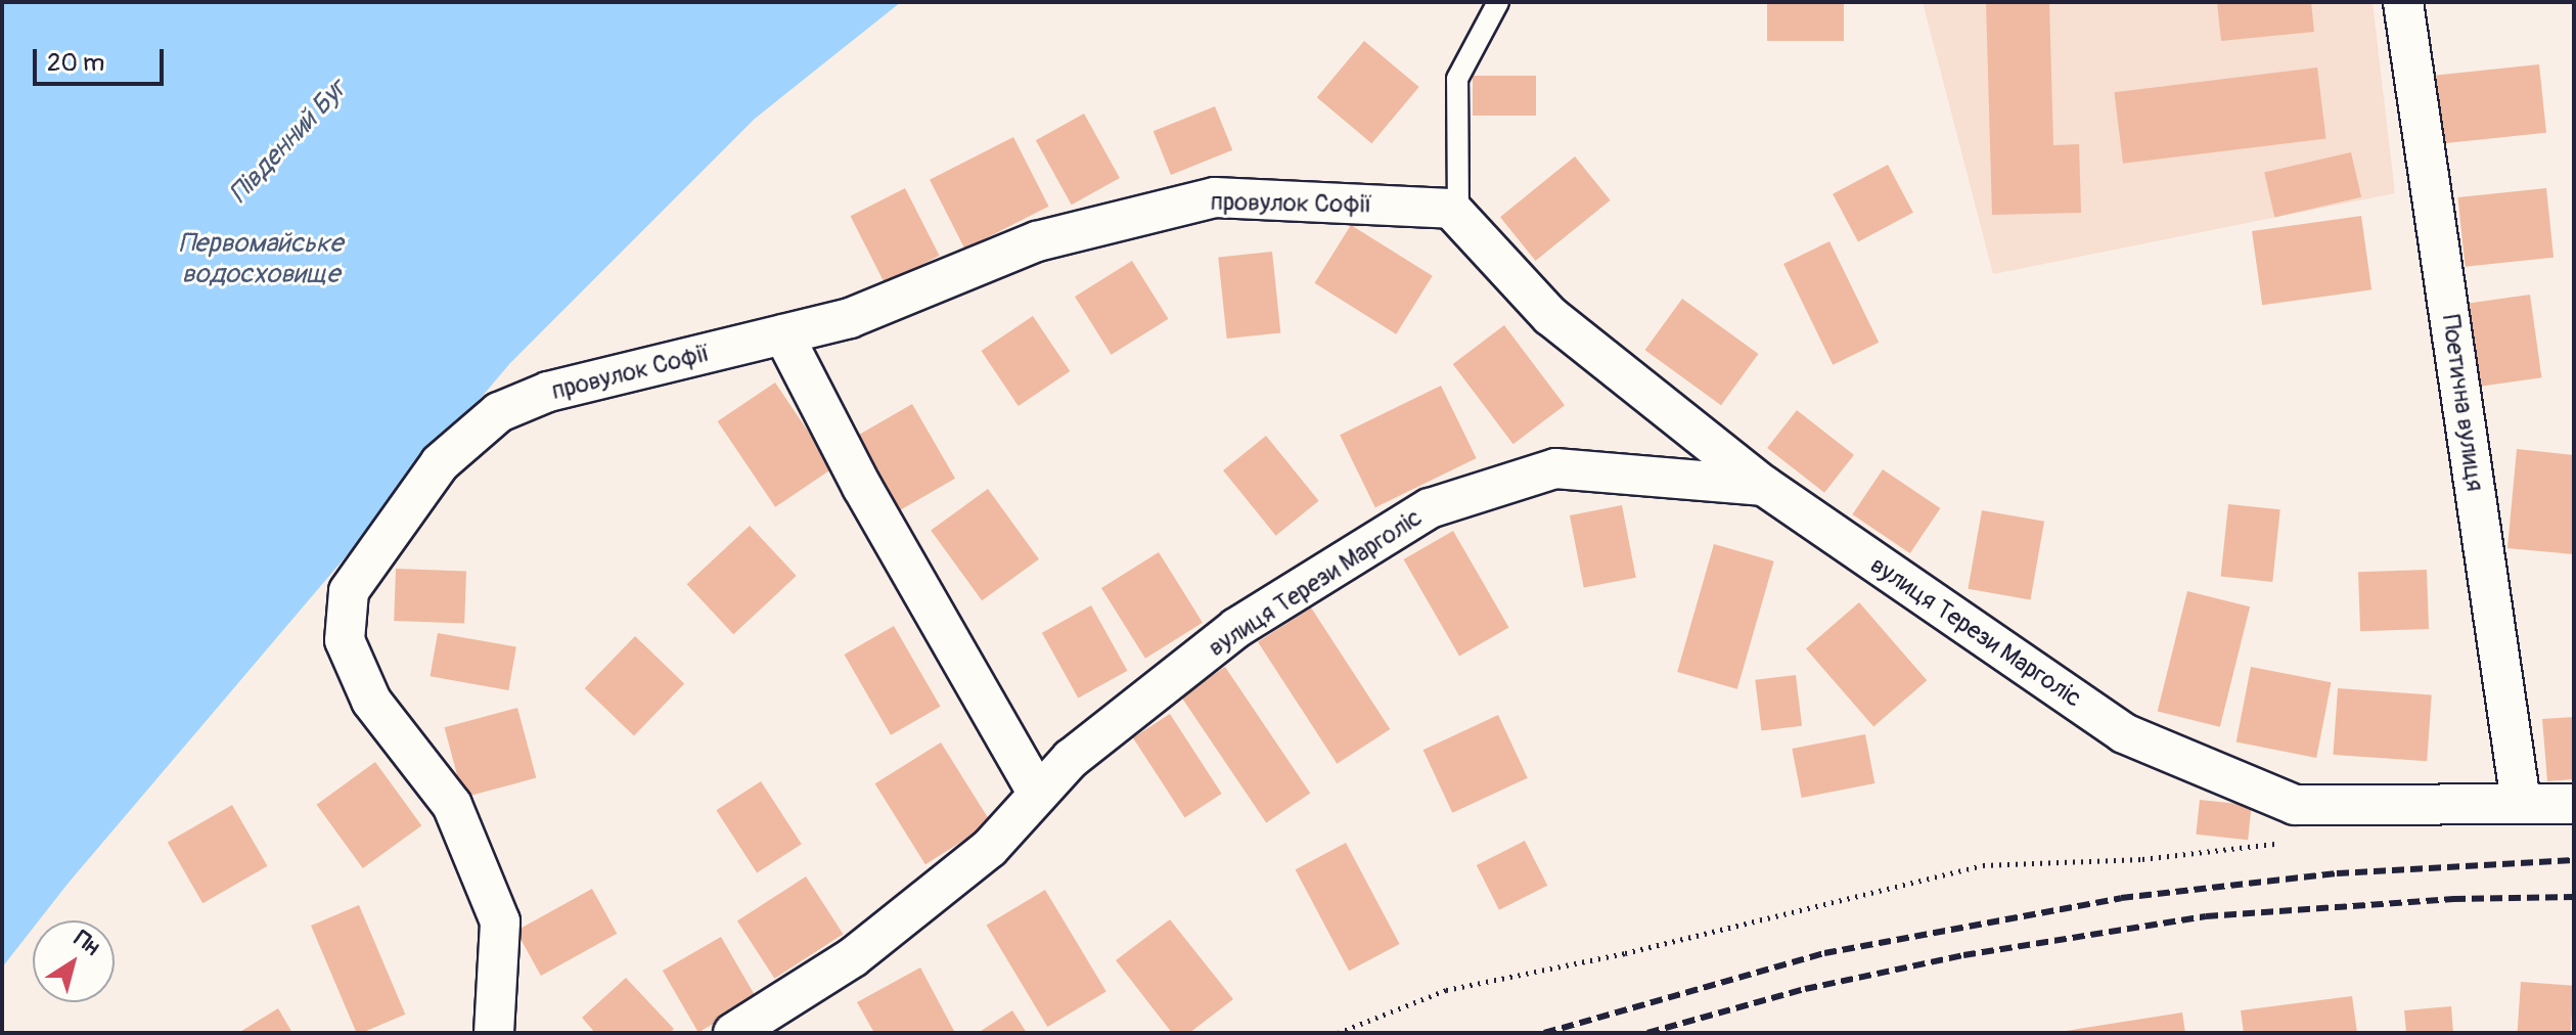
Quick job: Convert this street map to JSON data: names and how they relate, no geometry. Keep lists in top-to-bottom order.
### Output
{
  "streets": {
    "street": ["провулок Софії", "Поетична вулиця", "вулиця Терези Марголіс"]
  },
  "crossings": [
    ["Поетична вулиця", "вулиця Терези Марголіс"]
  ],
  "water": ["Південний Буг", "Первомайське водосховище"],
  "scale_bar": "20 m",
  "north": "top right"
}
